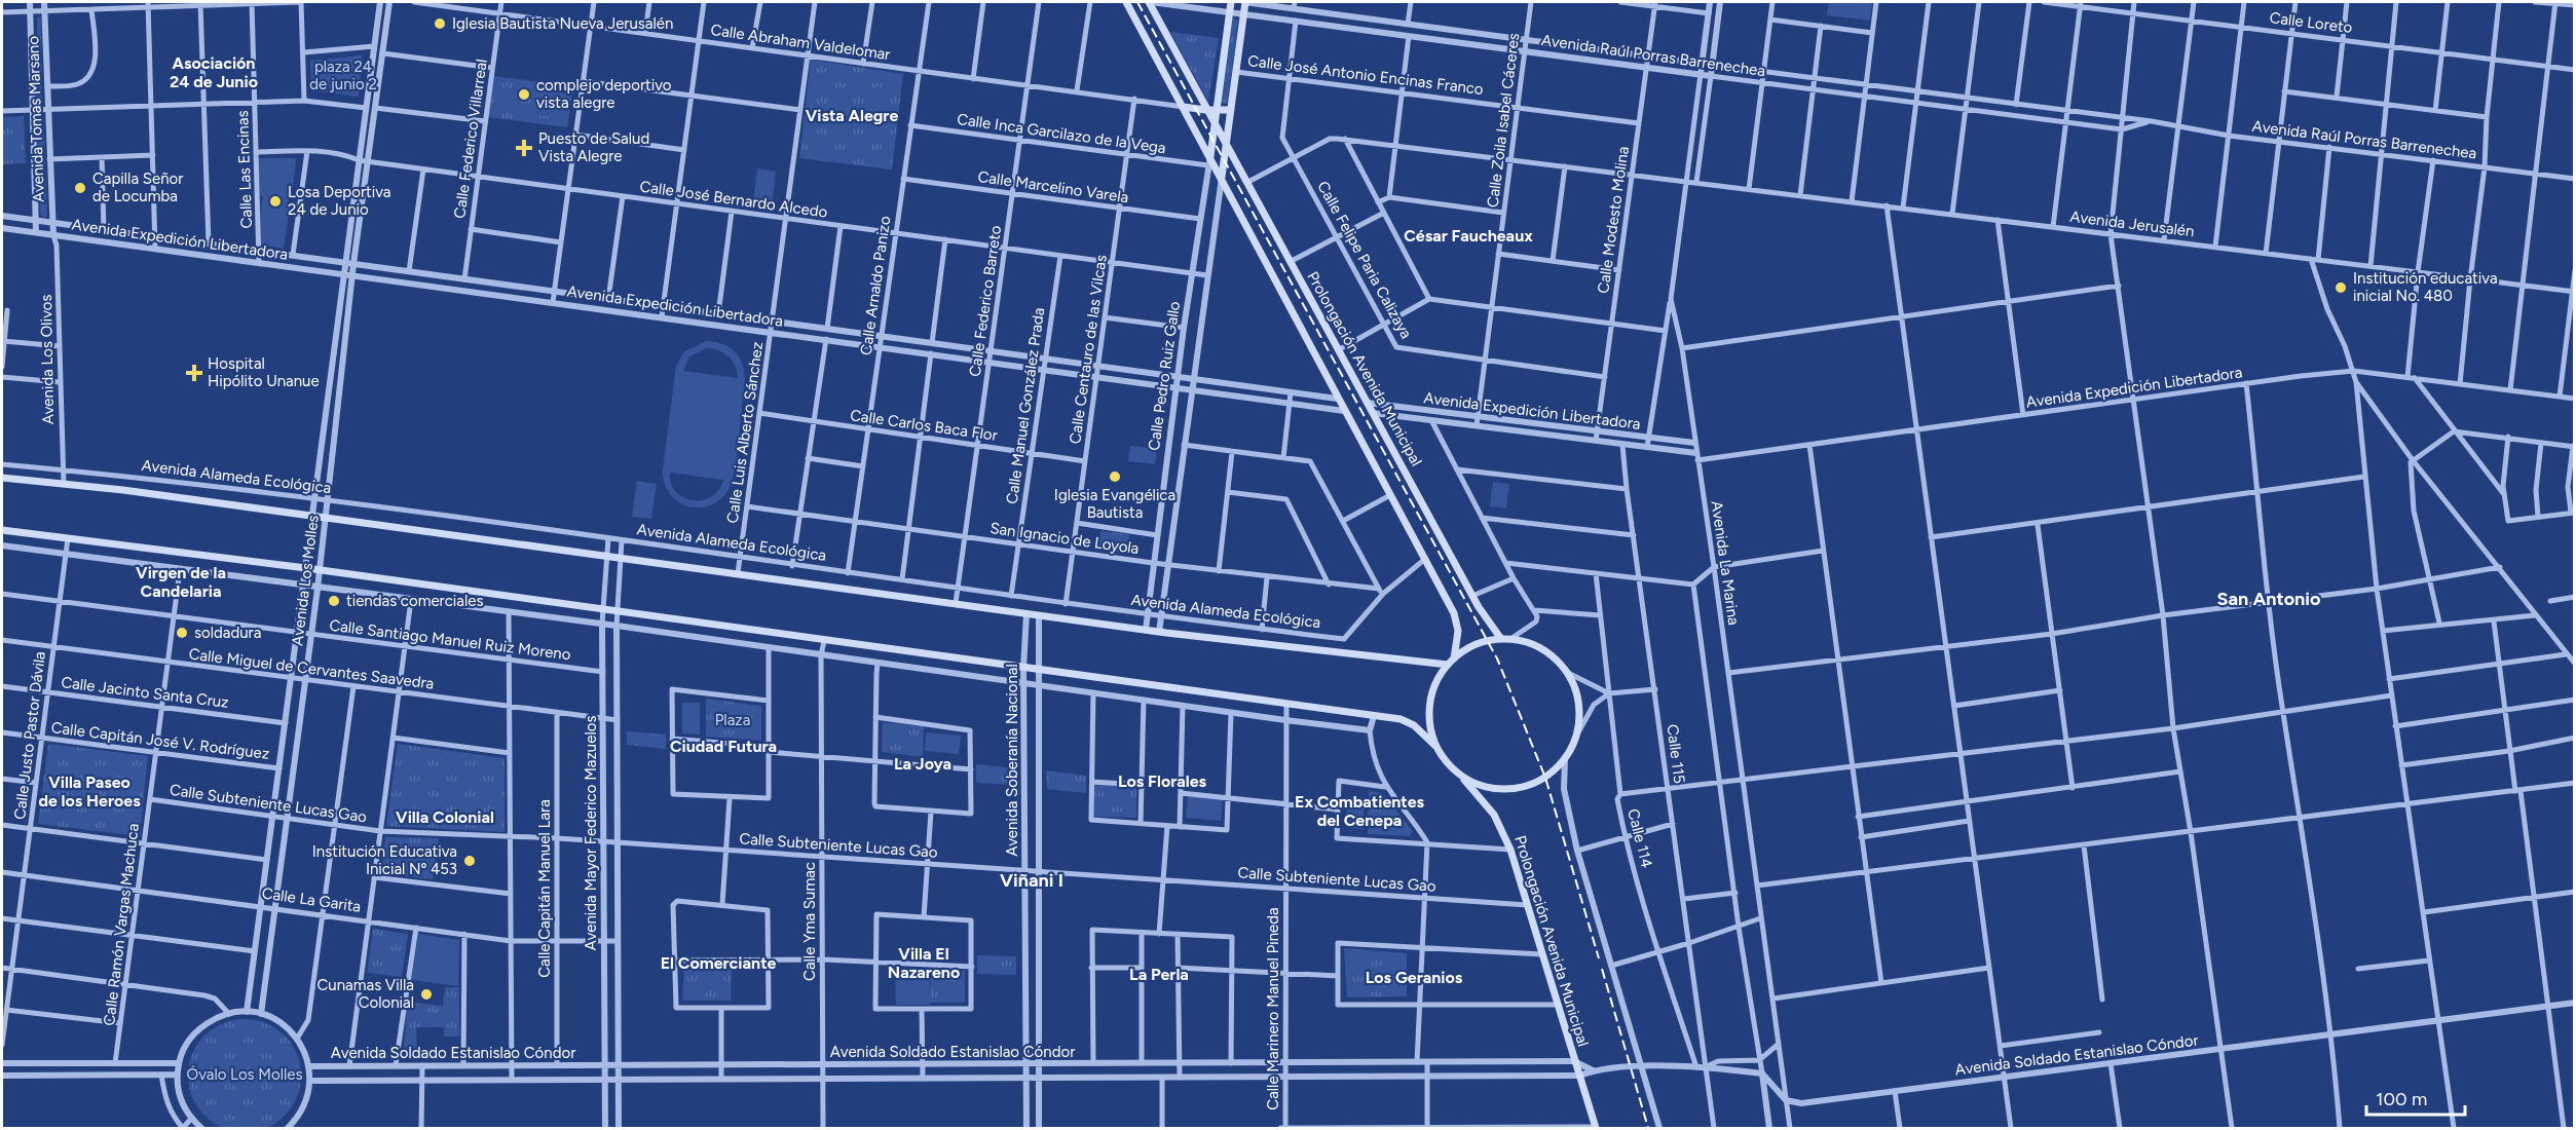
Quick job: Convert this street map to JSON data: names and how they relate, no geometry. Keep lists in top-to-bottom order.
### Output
{
  "streets": {
    "main road": ["Prolongación Avenida Municipal", "Calle Pedro Ruiz Gallo", "Avenida Alameda Ecológica"],
    "street": [
      "Calle Loreto",
      "Calle Abraham Valdelomar",
      "Avenida Raúl Porras Barrenechea",
      "Calle José Antonio Encinas Franco",
      "Avenida Tomas Marsano",
      "Calle Zoila Isabel Cáceres",
      "Calle Inca Garcilazo de la Vega",
      "Calle Federico Villarreal",
      "Calle Las Encinas",
      "Calle Marcelino Varela",
      "Calle José Bernardo Alcedo",
      "Calle Modesto Molina",
      "Avenida Jerusalén",
      "Avenida Expedición Libertadora",
      "Calle Felipe Paria Calizaya",
      "Calle Arnaldo Panizo",
      "Calle Federico Barreto",
      "Calle Centauro de las Vilcas",
      "Avenida Los Olivos",
      "Calle Manuel González Prada",
      "Calle Carlos Baca Flor",
      "Calle Luis Alberto Sánchez",
      "San Ignacio de Loyola",
      "Avenida La Marina",
      "Avenida Los Molles",
      "Calle Santiago Manuel Ruiz Moreno",
      "Calle Miguel de Cervantes Saavedra",
      "Calle Jacinto Santa Cruz",
      "Calle Justo Pastor Dávila",
      "Calle Capitán José V. Rodríguez",
      "Calle 115",
      "Avenida Soberanía Nacional",
      "Calle Subteniente Lucas Gao",
      "Avenida Mayor Federico Mazuelos",
      "Calle 114",
      "Calle Capitán Manuel Lara",
      "Calle La Garita",
      "Calle Yma Sumac",
      "Calle Ramón Vargas Machuca",
      "Calle Marinero Manuel Pineda",
      "Avenida Soldado Estanislao Cóndor"
    ]
  },
  "crossings": [
    ["Calle Abraham Valdelomar", "Calle Federico Villarreal"],
    ["Calle Abraham Valdelomar", "Calle Arnaldo Panizo"],
    ["Calle Abraham Valdelomar", "Calle Federico Barreto"],
    ["Calle Abraham Valdelomar", "Calle Centauro de las Vilcas"],
    ["Calle Abraham Valdelomar", "Calle Luis Alberto Sánchez"],
    ["Avenida Raúl Porras Barrenechea", "Calle Zoila Isabel Cáceres"],
    ["Avenida Raúl Porras Barrenechea", "Calle Modesto Molina"],
    ["Avenida Raúl Porras Barrenechea", "Calle Felipe Paria Calizaya"],
    ["Avenida Raúl Porras Barrenechea", "Prolongación Avenida Municipal"],
    ["Avenida Raúl Porras Barrenechea", "Calle Pedro Ruiz Gallo"],
    ["Avenida Raúl Porras Barrenechea", "Avenida La Marina"],
    ["Calle José Antonio Encinas Franco", "Calle Zoila Isabel Cáceres"],
    ["Calle José Antonio Encinas Franco", "Calle Modesto Molina"],
    ["Calle José Antonio Encinas Franco", "Calle Felipe Paria Calizaya"],
    ["Calle José Antonio Encinas Franco", "Calle Pedro Ruiz Gallo"],
    ["Avenida Tomas Marsano", "Avenida Expedición Libertadora"],
    ["Avenida Tomas Marsano", "Avenida Los Olivos"],
    ["Calle Zoila Isabel Cáceres", "Avenida Jerusalén"],
    ["Calle Zoila Isabel Cáceres", "Avenida Expedición Libertadora"],
    ["Calle Zoila Isabel Cáceres", "Calle Felipe Paria Calizaya"],
    ["Calle Inca Garcilazo de la Vega", "Calle Arnaldo Panizo"],
    ["Calle Inca Garcilazo de la Vega", "Calle Federico Barreto"],
    ["Calle Inca Garcilazo de la Vega", "Calle Centauro de las Vilcas"],
    ["Calle Inca Garcilazo de la Vega", "Calle Pedro Ruiz Gallo"],
    ["Calle Federico Villarreal", "Calle José Bernardo Alcedo"],
    ["Calle Federico Villarreal", "Avenida Expedición Libertadora"],
    ["Calle Las Encinas", "Calle José Bernardo Alcedo"],
    ["Calle Las Encinas", "Avenida Expedición Libertadora"],
    ["Calle Marcelino Varela", "Calle Arnaldo Panizo"],
    ["Calle Marcelino Varela", "Calle Federico Barreto"],
    ["Calle Marcelino Varela", "Calle Centauro de las Vilcas"],
    ["Calle Marcelino Varela", "Calle Pedro Ruiz Gallo"],
    ["Calle José Bernardo Alcedo", "Calle Arnaldo Panizo"],
    ["Calle José Bernardo Alcedo", "Calle Federico Barreto"],
    ["Calle José Bernardo Alcedo", "Calle Centauro de las Vilcas"],
    ["Calle José Bernardo Alcedo", "Calle Pedro Ruiz Gallo"],
    ["Calle José Bernardo Alcedo", "Calle Manuel González Prada"],
    ["Calle José Bernardo Alcedo", "Calle Luis Alberto Sánchez"],
    ["Calle José Bernardo Alcedo", "Avenida Los Molles"],
    ["Calle Modesto Molina", "Avenida Jerusalén"],
    ["Calle Modesto Molina", "Avenida Expedición Libertadora"],
    ["Calle Modesto Molina", "Calle Felipe Paria Calizaya"],
    ["Avenida Jerusalén", "Avenida La Marina"],
    ["Avenida Expedición Libertadora", "Calle Arnaldo Panizo"],
    ["Avenida Expedición Libertadora", "Calle Federico Barreto"],
    ["Avenida Expedición Libertadora", "Calle Centauro de las Vilcas"],
    ["Avenida Expedición Libertadora", "Avenida Los Olivos"],
    ["Avenida Expedición Libertadora", "Prolongación Avenida Municipal"],
    ["Avenida Expedición Libertadora", "Calle Pedro Ruiz Gallo"],
    ["Avenida Expedición Libertadora", "Calle Manuel González Prada"],
    ["Avenida Expedición Libertadora", "Calle Luis Alberto Sánchez"],
    ["Avenida Expedición Libertadora", "Avenida La Marina"],
    ["Avenida Expedición Libertadora", "Avenida Los Molles"],
    ["Avenida Expedición Libertadora", "Calle 115"],
    ["Calle Arnaldo Panizo", "Calle Carlos Baca Flor"],
    ["Calle Arnaldo Panizo", "Avenida Alameda Ecológica"],
    ["Calle Arnaldo Panizo", "San Ignacio de Loyola"],
    ["Calle Federico Barreto", "Calle Carlos Baca Flor"],
    ["Calle Federico Barreto", "Avenida Alameda Ecológica"],
    ["Calle Federico Barreto", "San Ignacio de Loyola"],
    ["Calle Centauro de las Vilcas", "Calle Carlos Baca Flor"],
    ["Calle Centauro de las Vilcas", "Avenida Alameda Ecológica"],
    ["Calle Centauro de las Vilcas", "San Ignacio de Loyola"],
    ["Avenida Los Olivos", "Avenida Alameda Ecológica"],
    ["Prolongación Avenida Municipal", "Calle Pedro Ruiz Gallo"],
    ["Prolongación Avenida Municipal", "Avenida Alameda Ecológica"],
    ["Prolongación Avenida Municipal", "Calle Subteniente Lucas Gao"],
    ["Prolongación Avenida Municipal", "Avenida Soldado Estanislao Cóndor"],
    ["Calle Pedro Ruiz Gallo", "Avenida Alameda Ecológica"],
    ["Calle Pedro Ruiz Gallo", "San Ignacio de Loyola"],
    ["Calle Manuel González Prada", "Calle Carlos Baca Flor"],
    ["Calle Manuel González Prada", "Avenida Alameda Ecológica"],
    ["Calle Manuel González Prada", "San Ignacio de Loyola"],
    ["Calle Carlos Baca Flor", "Calle Luis Alberto Sánchez"],
    ["Calle Luis Alberto Sánchez", "Avenida Alameda Ecológica"],
    ["Calle Luis Alberto Sánchez", "San Ignacio de Loyola"],
    ["Avenida Alameda Ecológica", "Avenida Los Molles"],
    ["Avenida Alameda Ecológica", "Avenida Soberanía Nacional"],
    ["Avenida Alameda Ecológica", "Avenida Mayor Federico Mazuelos"],
    ["Avenida La Marina", "Avenida Soldado Estanislao Cóndor"],
    ["Avenida Los Molles", "Calle Santiago Manuel Ruiz Moreno"],
    ["Avenida Los Molles", "Calle Miguel de Cervantes Saavedra"],
    ["Avenida Los Molles", "Calle Jacinto Santa Cruz"],
    ["Avenida Los Molles", "Calle Capitán José V. Rodríguez"],
    ["Avenida Los Molles", "Calle Subteniente Lucas Gao"],
    ["Avenida Los Molles", "Calle La Garita"],
    ["Calle Santiago Manuel Ruiz Moreno", "Calle Justo Pastor Dávila"],
    ["Calle Santiago Manuel Ruiz Moreno", "Avenida Mayor Federico Mazuelos"],
    ["Calle Santiago Manuel Ruiz Moreno", "Calle Ramón Vargas Machuca"],
    ["Calle Miguel de Cervantes Saavedra", "Calle Justo Pastor Dávila"],
    ["Calle Miguel de Cervantes Saavedra", "Avenida Mayor Federico Mazuelos"],
    ["Calle Miguel de Cervantes Saavedra", "Calle Capitán Manuel Lara"],
    ["Calle Miguel de Cervantes Saavedra", "Calle Ramón Vargas Machuca"],
    ["Calle Jacinto Santa Cruz", "Calle Justo Pastor Dávila"],
    ["Calle Jacinto Santa Cruz", "Calle Ramón Vargas Machuca"],
    ["Calle Justo Pastor Dávila", "Calle Capitán José V. Rodríguez"],
    ["Calle Justo Pastor Dávila", "Calle La Garita"],
    ["Calle Capitán José V. Rodríguez", "Calle Ramón Vargas Machuca"],
    ["Calle 115", "Calle 114"],
    ["Calle 115", "Avenida Soldado Estanislao Cóndor"],
    ["Avenida Soberanía Nacional", "Calle Subteniente Lucas Gao"],
    ["Avenida Soberanía Nacional", "Avenida Soldado Estanislao Cóndor"],
    ["Calle Subteniente Lucas Gao", "Avenida Mayor Federico Mazuelos"],
    ["Calle Subteniente Lucas Gao", "Calle Capitán Manuel Lara"],
    ["Calle Subteniente Lucas Gao", "Calle Yma Sumac"],
    ["Calle Subteniente Lucas Gao", "Calle Ramón Vargas Machuca"],
    ["Calle Subteniente Lucas Gao", "Calle Marinero Manuel Pineda"],
    ["Avenida Mayor Federico Mazuelos", "Calle La Garita"],
    ["Avenida Mayor Federico Mazuelos", "Avenida Soldado Estanislao Cóndor"],
    ["Calle 114", "Avenida Soldado Estanislao Cóndor"],
    ["Calle Capitán Manuel Lara", "Calle La Garita"],
    ["Calle Capitán Manuel Lara", "Avenida Soldado Estanislao Cóndor"],
    ["Calle La Garita", "Calle Ramón Vargas Machuca"],
    ["Calle Yma Sumac", "Avenida Soldado Estanislao Cóndor"],
    ["Calle Marinero Manuel Pineda", "Avenida Soldado Estanislao Cóndor"]
  ],
  "districts": [
    "Asociación 24 de Junio",
    "Vista Alegre",
    "César Faucheaux",
    "Virgen de la Candelaria",
    "San Antonio",
    "Ciudad Futura",
    "La Joya",
    "Los Florales",
    "Villa Paseo de los Heroes",
    "Ex Combatientes del Cenepa",
    "Villa Colonial",
    "Viñani I",
    "Villa El Nazareno",
    "El Comerciante",
    "La Perla",
    "Los Geranios"
  ],
  "parks": ["plaza 24 de junio 2", "Plaza", "Óvalo Los Molles"],
  "places": {
    "other": [
      "Iglesia Bautista Nueva Jerusalén",
      "complejo deportivo vista alegre",
      "Capilla Señor de Locumba",
      "Losa Deportiva 24 de Junio",
      "Institución educativa inicial No. 480",
      "Iglesia Evangélica Bautista",
      "tiendas comerciales",
      "soldadura",
      "Institución Educativa Inicial Nº 453",
      "Cunamas Villa Colonial"
    ],
    "health": ["Puesto de Salud Vista Alegre", "Hospital Hipólito Unanue"]
  },
  "scale_bar": "100 m"
}
